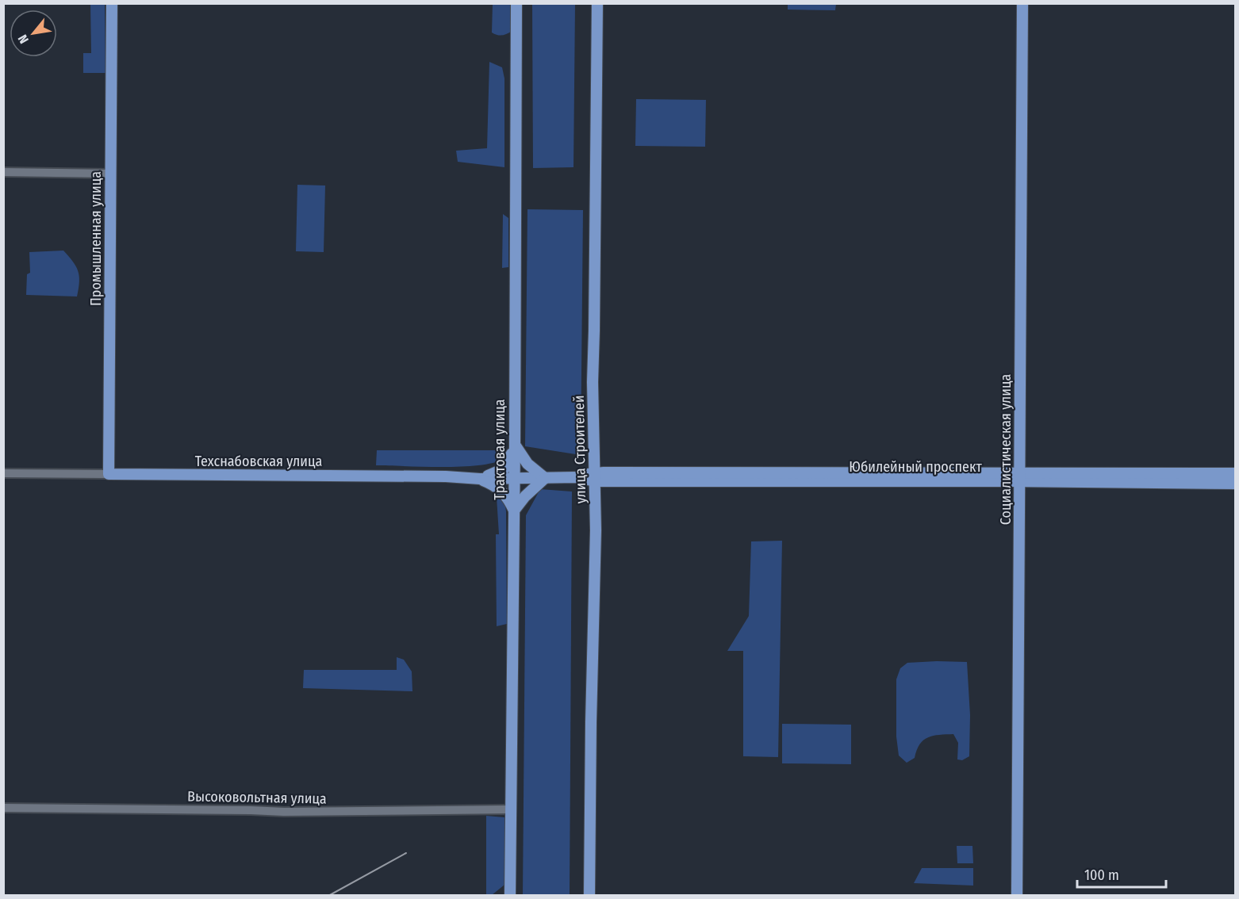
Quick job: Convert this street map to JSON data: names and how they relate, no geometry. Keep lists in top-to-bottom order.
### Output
{
  "streets": {
    "main road": [
      "Промышленная улица",
      "Трактовая улица",
      "улица Строителей",
      "Социалистическая улица",
      "Техснабовская улица"
    ],
    "street": ["Высоковольтная улица"]
  },
  "crossings": [
    ["Промышленная улица", "Техснабовская улица"],
    ["Трактовая улица", "Техснабовская улица"],
    ["Трактовая улица", "Высоковольтная улица"],
    ["улица Строителей", "Техснабовская улица"],
    ["Социалистическая улица", "Техснабовская улица"]
  ],
  "scale_bar": "100 m",
  "north": "bottom left"
}
